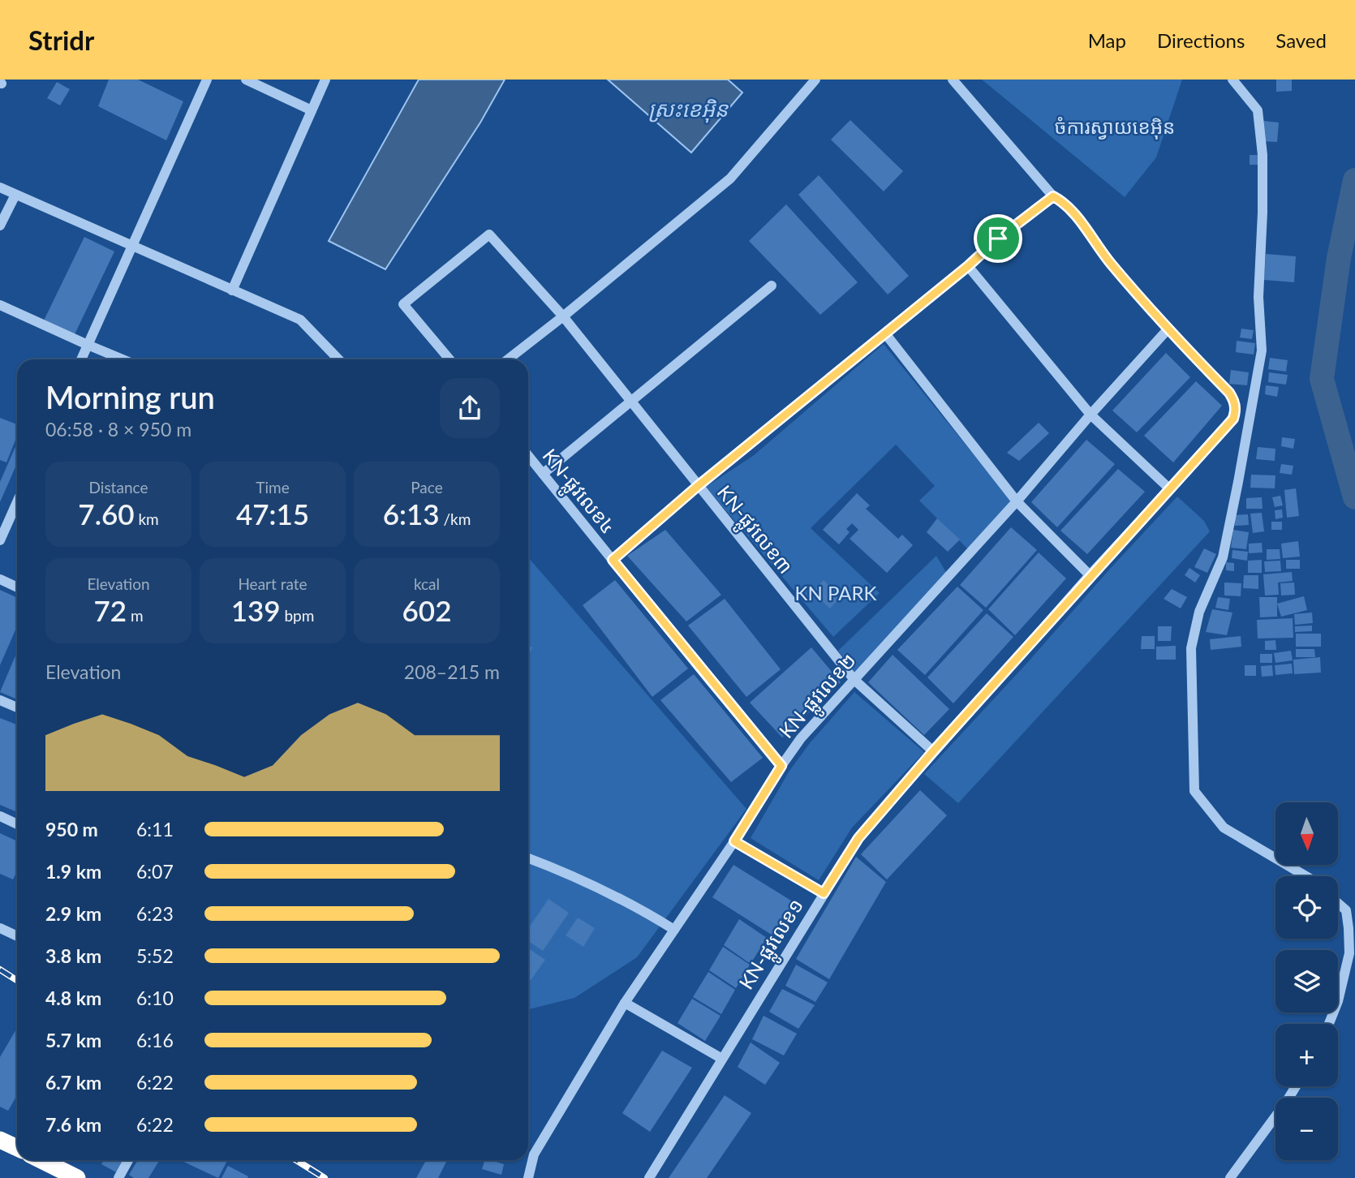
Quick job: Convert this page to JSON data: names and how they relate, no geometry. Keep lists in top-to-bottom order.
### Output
{
  "streets": {
    "street": [
      "KN-ផ្លូវលេខ៤",
      "KN-ផ្លូវលេខ៣",
      "KN-ផ្លូវលេខ២",
      "KN-ផ្លូវលេខ១"
    ]
  },
  "crossings": [
    ["KN-ផ្លូវលេខ៤", "KN-ផ្លូវលេខ២"],
    ["KN-ផ្លូវលេខ៣", "KN-ផ្លូវលេខ២"],
    ["KN-ផ្លូវលេខ៣", "KN-ផ្លូវលេខ១"],
    ["KN-ផ្លូវលេខ២", "KN-ផ្លូវលេខ១"]
  ],
  "water": ["ស្រះខេអ៊ិន"],
  "parks": ["ចំការស្វាយខេអ៊ិន", "KN PARK"],
  "north": "bottom",
  "page": {
    "header": "Stridr",
    "nav": ["Map", "Directions", "Saved"],
    "heading": ["Morning run", "06:58 · 8 × 950 m"],
    "stats": [
      ["Distance", "7.60 km"],
      ["Time", "47:15"],
      ["Pace", "6:13 /km"],
      ["Elevation", "72 m"],
      ["Heart rate", "139 bpm"],
      ["kcal", "602"]
    ],
    "chart": ["Elevation", "208–215 m"],
    "map_buttons": ["+", "−"],
    "list": [
      {
        "name": "950 m",
        "note": "6:11"
      },
      {
        "name": "1.9 km",
        "note": "6:07"
      },
      {
        "name": "2.9 km",
        "note": "6:23"
      },
      {
        "name": "3.8 km",
        "note": "5:52"
      },
      {
        "name": "4.8 km",
        "note": "6:10"
      },
      {
        "name": "5.7 km",
        "note": "6:16"
      },
      {
        "name": "6.7 km",
        "note": "6:22"
      },
      {
        "name": "7.6 km",
        "note": "6:22"
      }
    ]
  }
}
